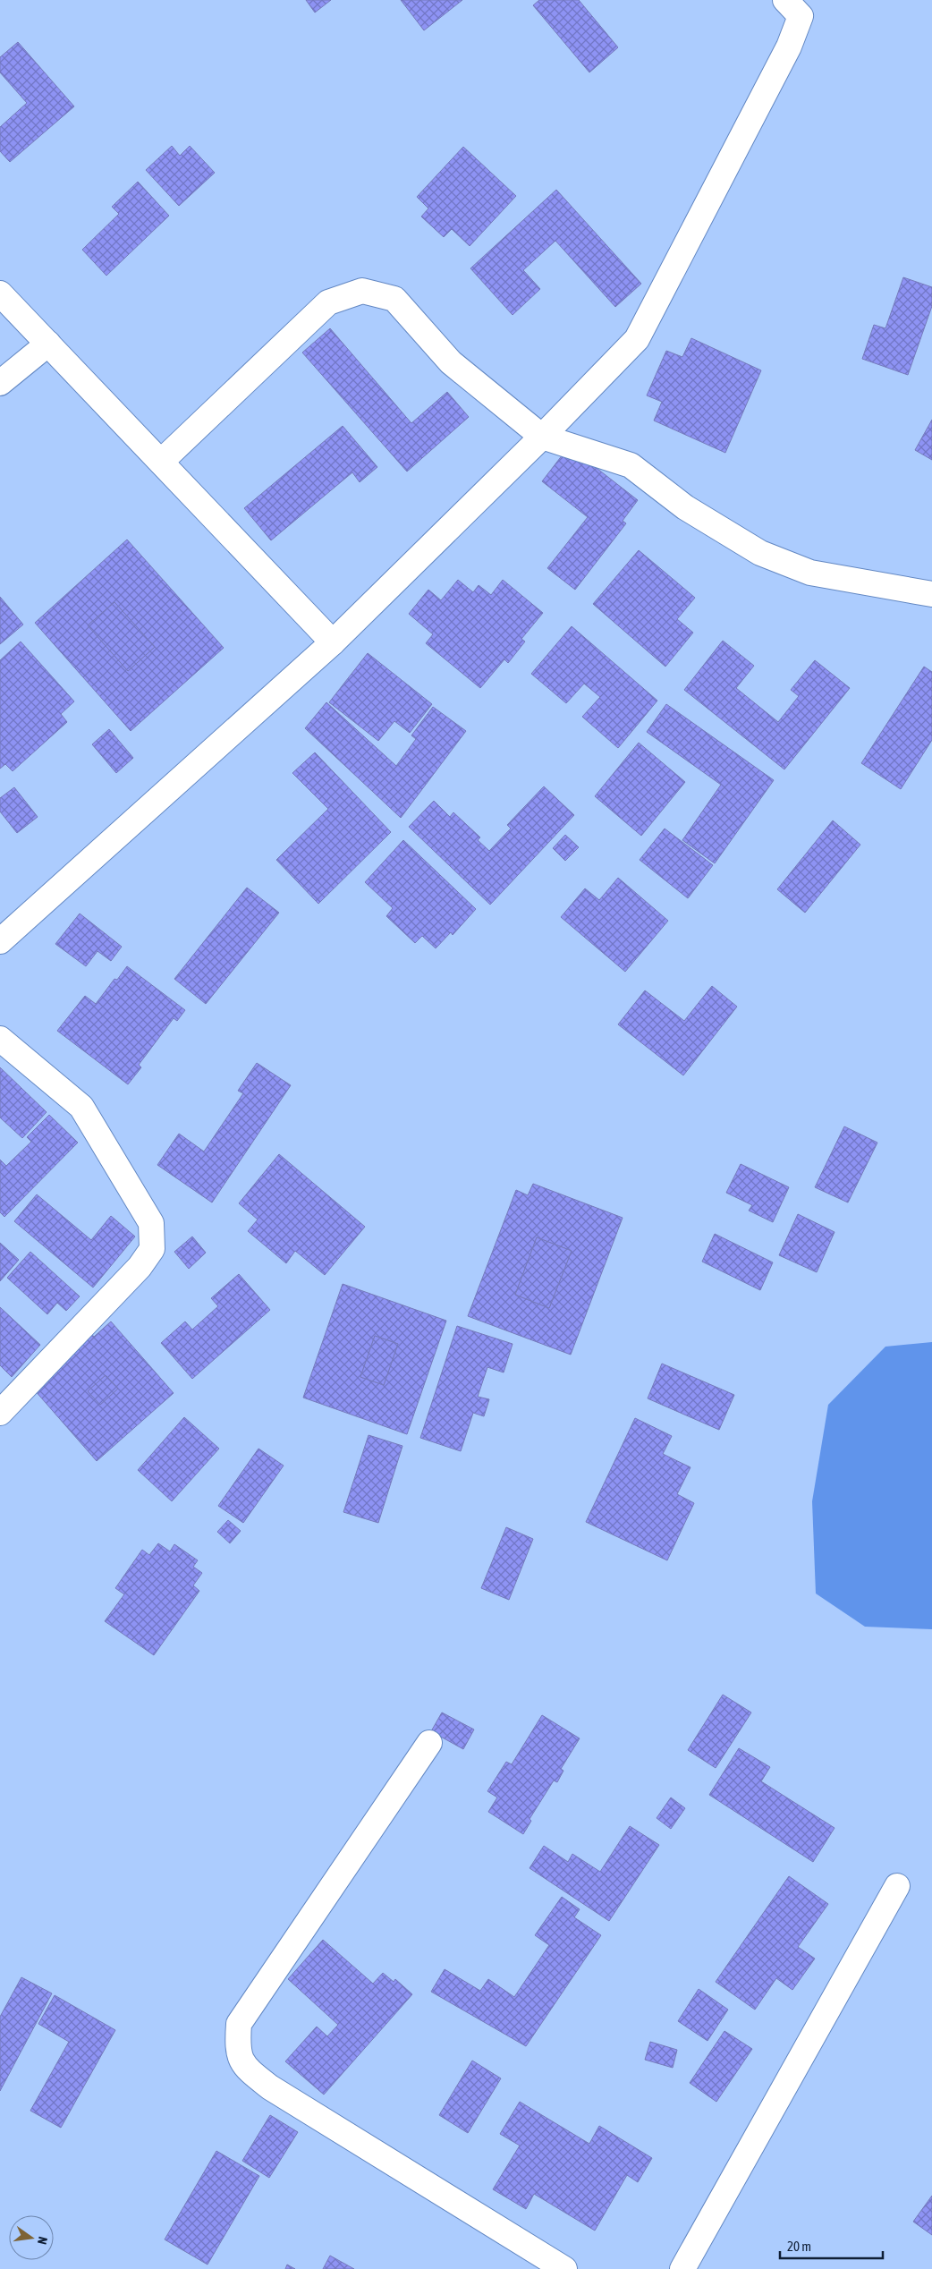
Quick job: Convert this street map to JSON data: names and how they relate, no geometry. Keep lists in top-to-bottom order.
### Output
{
  "scale_bar": "20 m",
  "north": "right"
}
